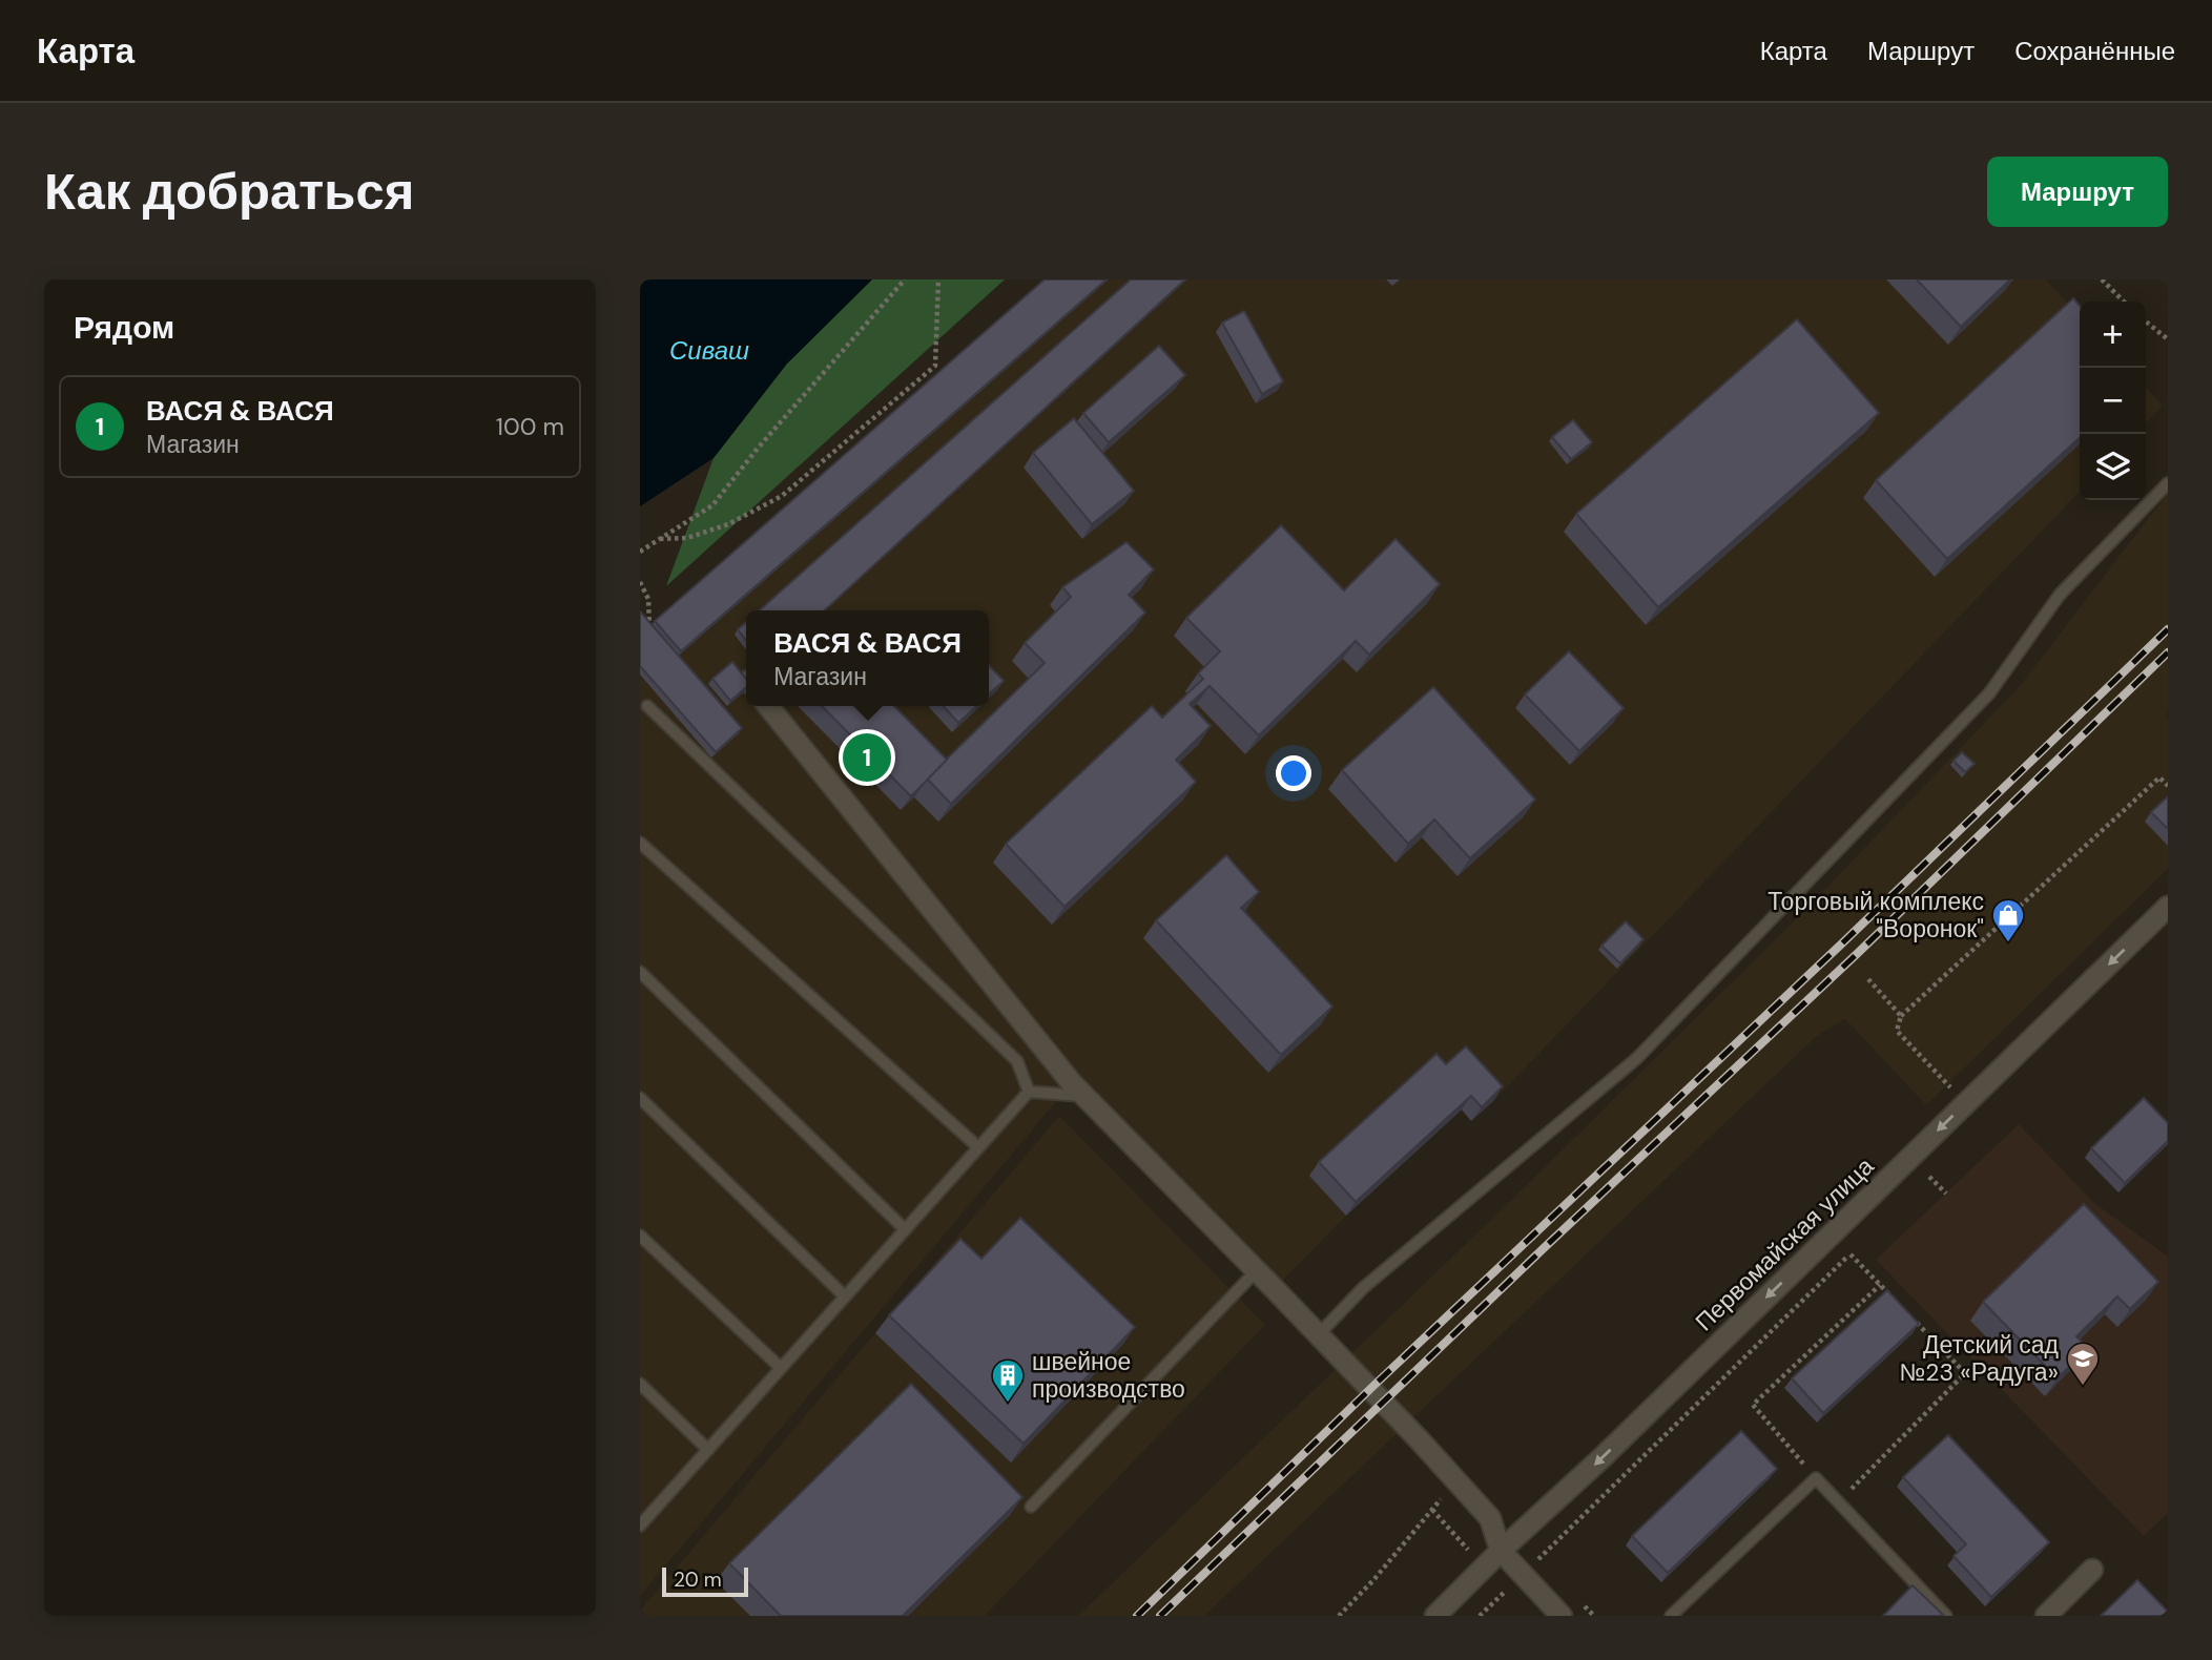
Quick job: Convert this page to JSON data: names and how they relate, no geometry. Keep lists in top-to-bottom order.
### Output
{
  "streets": {
    "street": ["Первомайская улица"]
  },
  "one_way": ["Первомайская улица"],
  "water": ["Сиваш"],
  "places": {
    "shop": ["Торговый комплекс \"Воронок\""],
    "school or university": ["Детский сад №23 «Радуга»"],
    "building": ["швейное производство"]
  },
  "scale_bar": "20 m",
  "page": {
    "header": "Карта",
    "nav": ["Карта", "Маршрут", "Сохранённые"],
    "buttons": "Маршрут",
    "title": "Как добраться",
    "heading": "Рядом",
    "map_buttons": ["+", "−"],
    "list": [
      {
        "mark": "1",
        "name": "ВАСЯ & ВАСЯ",
        "note": "Магазин",
        "value": "100 m"
      }
    ],
    "popup": ["ВАСЯ & ВАСЯ", "Магазин"],
    "pins": "1",
    "scale": "20 m"
  }
}
